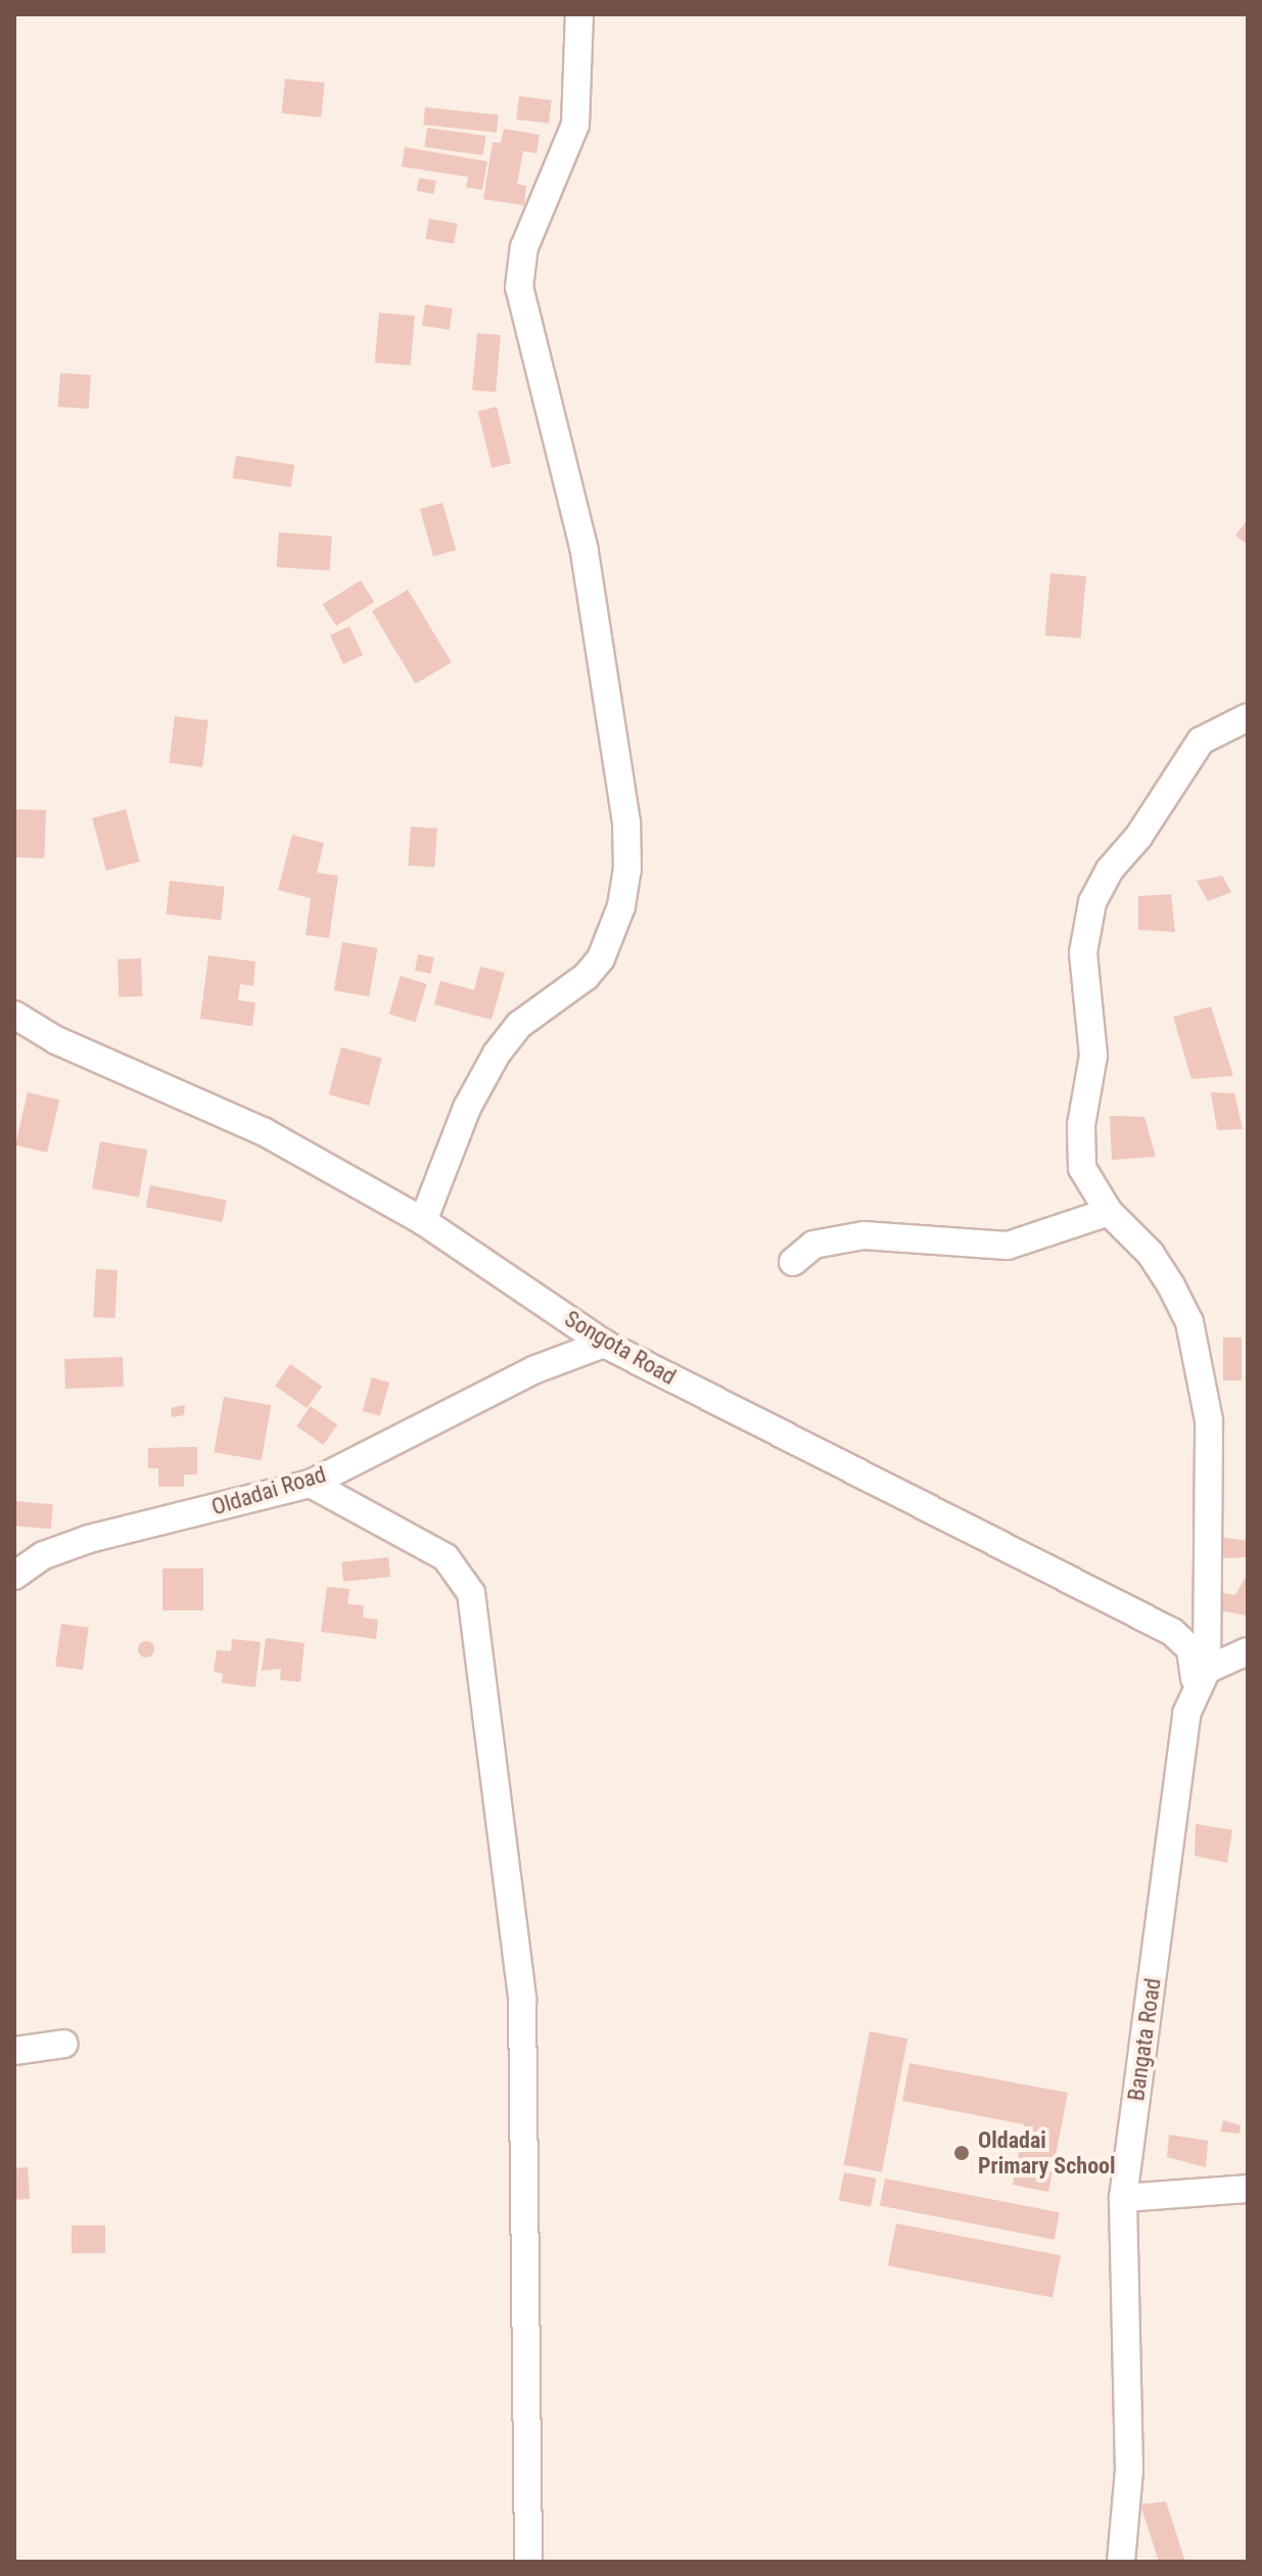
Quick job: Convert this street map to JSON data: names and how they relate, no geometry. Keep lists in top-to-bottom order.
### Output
{
  "streets": {
    "street": ["Songota Road", "Oldadai Road", "Bangata Road"]
  },
  "crossings": [
    ["Songota Road", "Oldadai Road"],
    ["Songota Road", "Bangata Road"]
  ],
  "places": ["Oldadai Primary School"]
}
